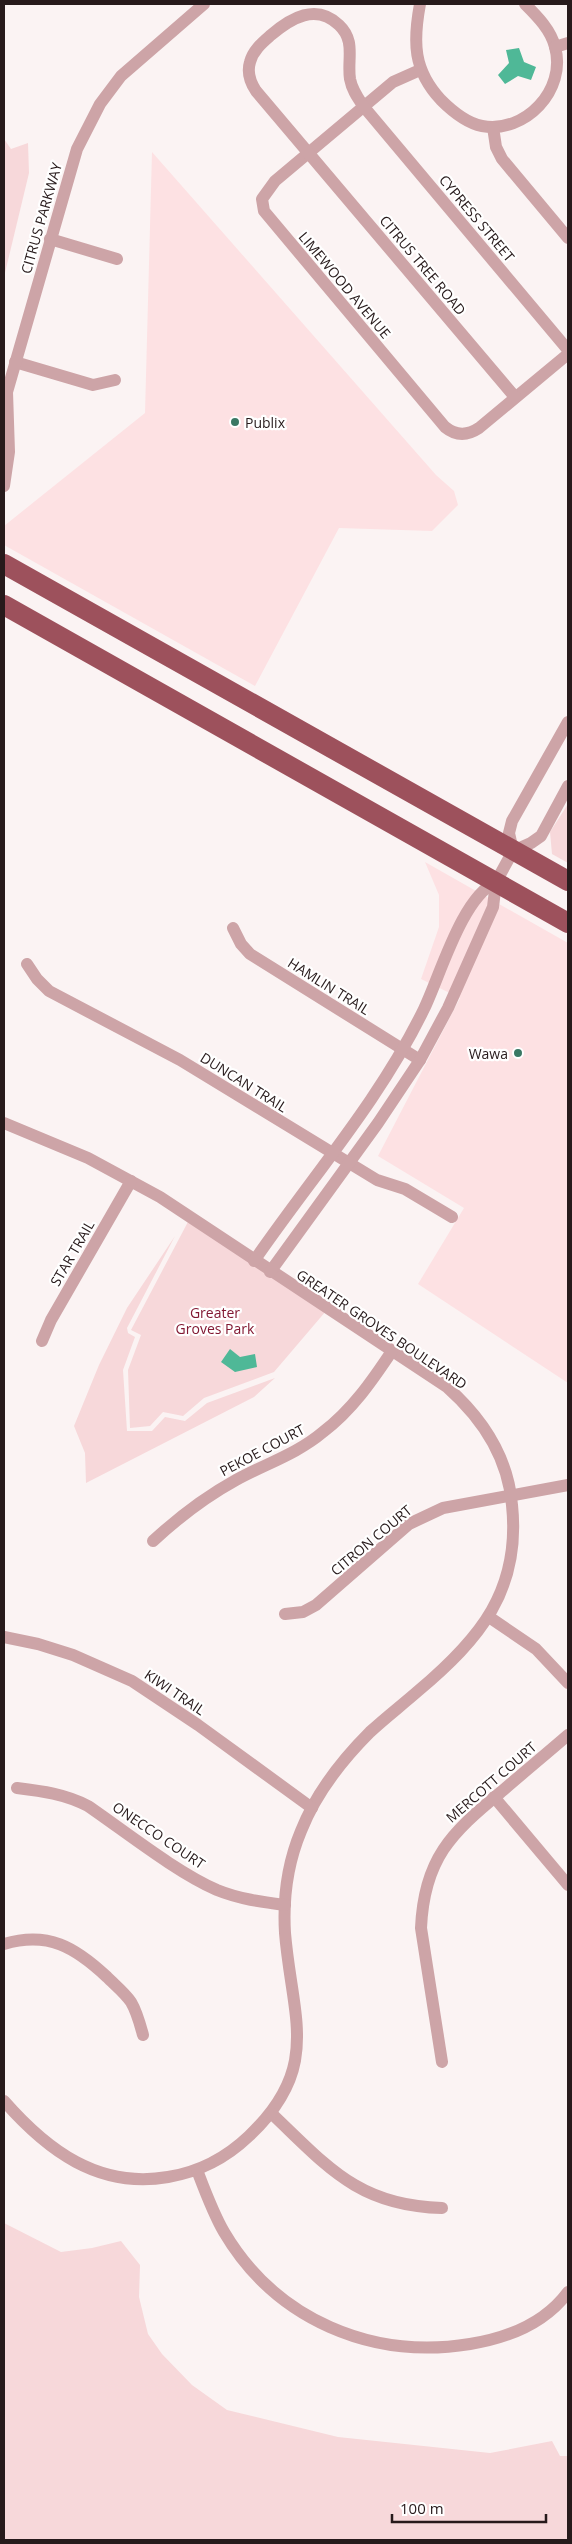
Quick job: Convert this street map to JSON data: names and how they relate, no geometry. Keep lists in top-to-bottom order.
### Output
{
  "streets": {
    "street": [
      "CITRUS PARKWAY",
      "CYPRESS STREET",
      "CITRUS TREE ROAD",
      "LIMEWOOD AVENUE",
      "HAMLIN TRAIL",
      "DUNCAN TRAIL",
      "STAR TRAIL",
      "GREATER GROVES BOULEVARD",
      "PEKOE COURT",
      "CITRON COURT",
      "KIWI TRAIL",
      "MERCOTT COURT",
      "ONECCO COURT"
    ]
  },
  "crossings": [
    ["CYPRESS STREET", "CITRUS TREE ROAD"],
    ["CYPRESS STREET", "LIMEWOOD AVENUE"],
    ["CITRUS TREE ROAD", "LIMEWOOD AVENUE"],
    ["STAR TRAIL", "GREATER GROVES BOULEVARD"],
    ["GREATER GROVES BOULEVARD", "PEKOE COURT"],
    ["GREATER GROVES BOULEVARD", "CITRON COURT"],
    ["GREATER GROVES BOULEVARD", "KIWI TRAIL"],
    ["GREATER GROVES BOULEVARD", "ONECCO COURT"]
  ],
  "parks": ["Greater Groves Park"],
  "places": ["Publix", "Wawa"],
  "scale_bar": "100 m"
}
